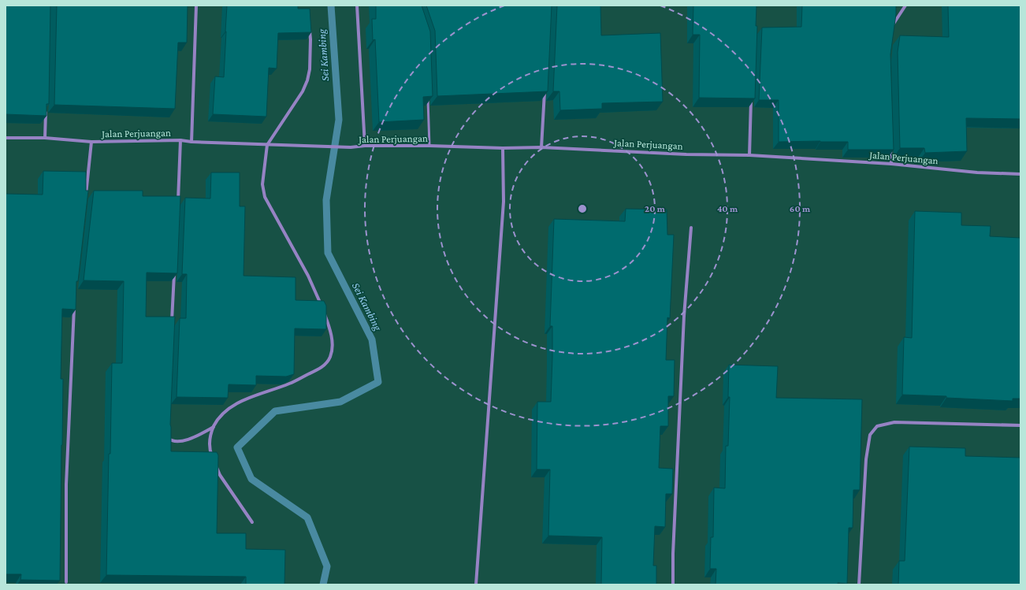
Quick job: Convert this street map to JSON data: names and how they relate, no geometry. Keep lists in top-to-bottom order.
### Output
{
  "streets": {
    "street": ["Jalan Perjuangan"]
  },
  "water": ["Sei Kambing"],
  "rings": ["20 m", "40 m", "60 m"]
}
